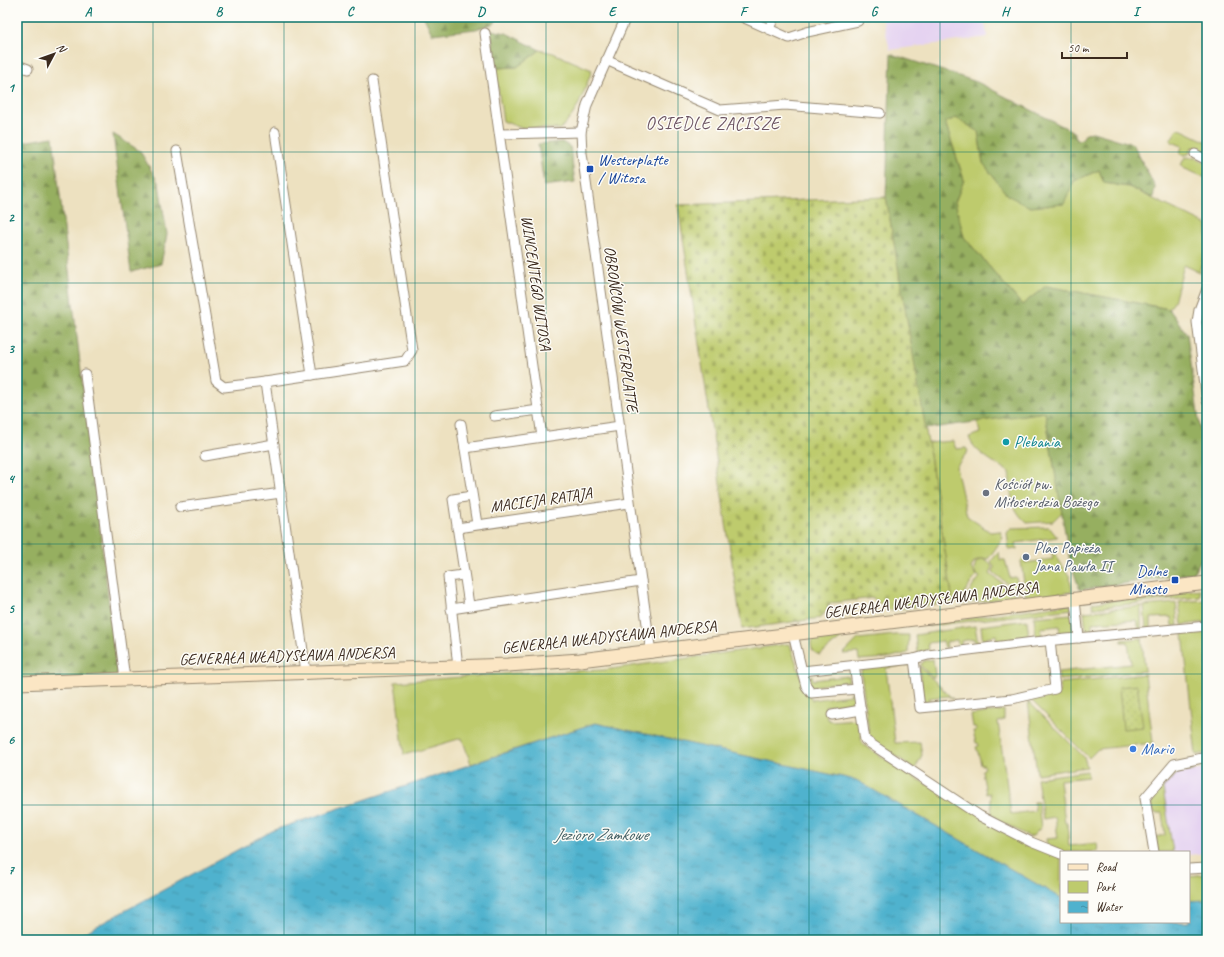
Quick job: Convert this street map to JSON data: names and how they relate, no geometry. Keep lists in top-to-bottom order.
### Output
{
  "streets": {
    "main road": ["GENERAŁA WŁADYSŁAWA ANDERSA"],
    "street": ["WINCENTEGO WITOSA", "OBROŃCÓW WESTERPLATTE", "MACIEJA RATAJA"]
  },
  "crossings": [
    ["OBROŃCÓW WESTERPLATTE", "MACIEJA RATAJA"],
    ["OBROŃCÓW WESTERPLATTE", "GENERAŁA WŁADYSŁAWA ANDERSA"]
  ],
  "districts": ["OSIEDLE ZACISZE"],
  "water": ["Jezioro Zamkowe"],
  "places": {
    "transit": ["Westerplatte / Witosa", "Dolne Miasto"],
    "other": [
      "Plebania",
      "Kościół pw. Miłosierdzia Bożego",
      "Plac Papieża Jana Pawła II",
      "Mario"
    ]
  },
  "legend": ["Road", "Park", "Water"],
  "scale_bar": "50 m",
  "north": "top right",
  "grid": {
    "columns": [
      "A",
      "B",
      "C",
      "D",
      "E",
      "F",
      "G",
      "H",
      "I"
    ],
    "rows": [
      "1",
      "2",
      "3",
      "4",
      "5",
      "6",
      "7"
    ]
  }
}
